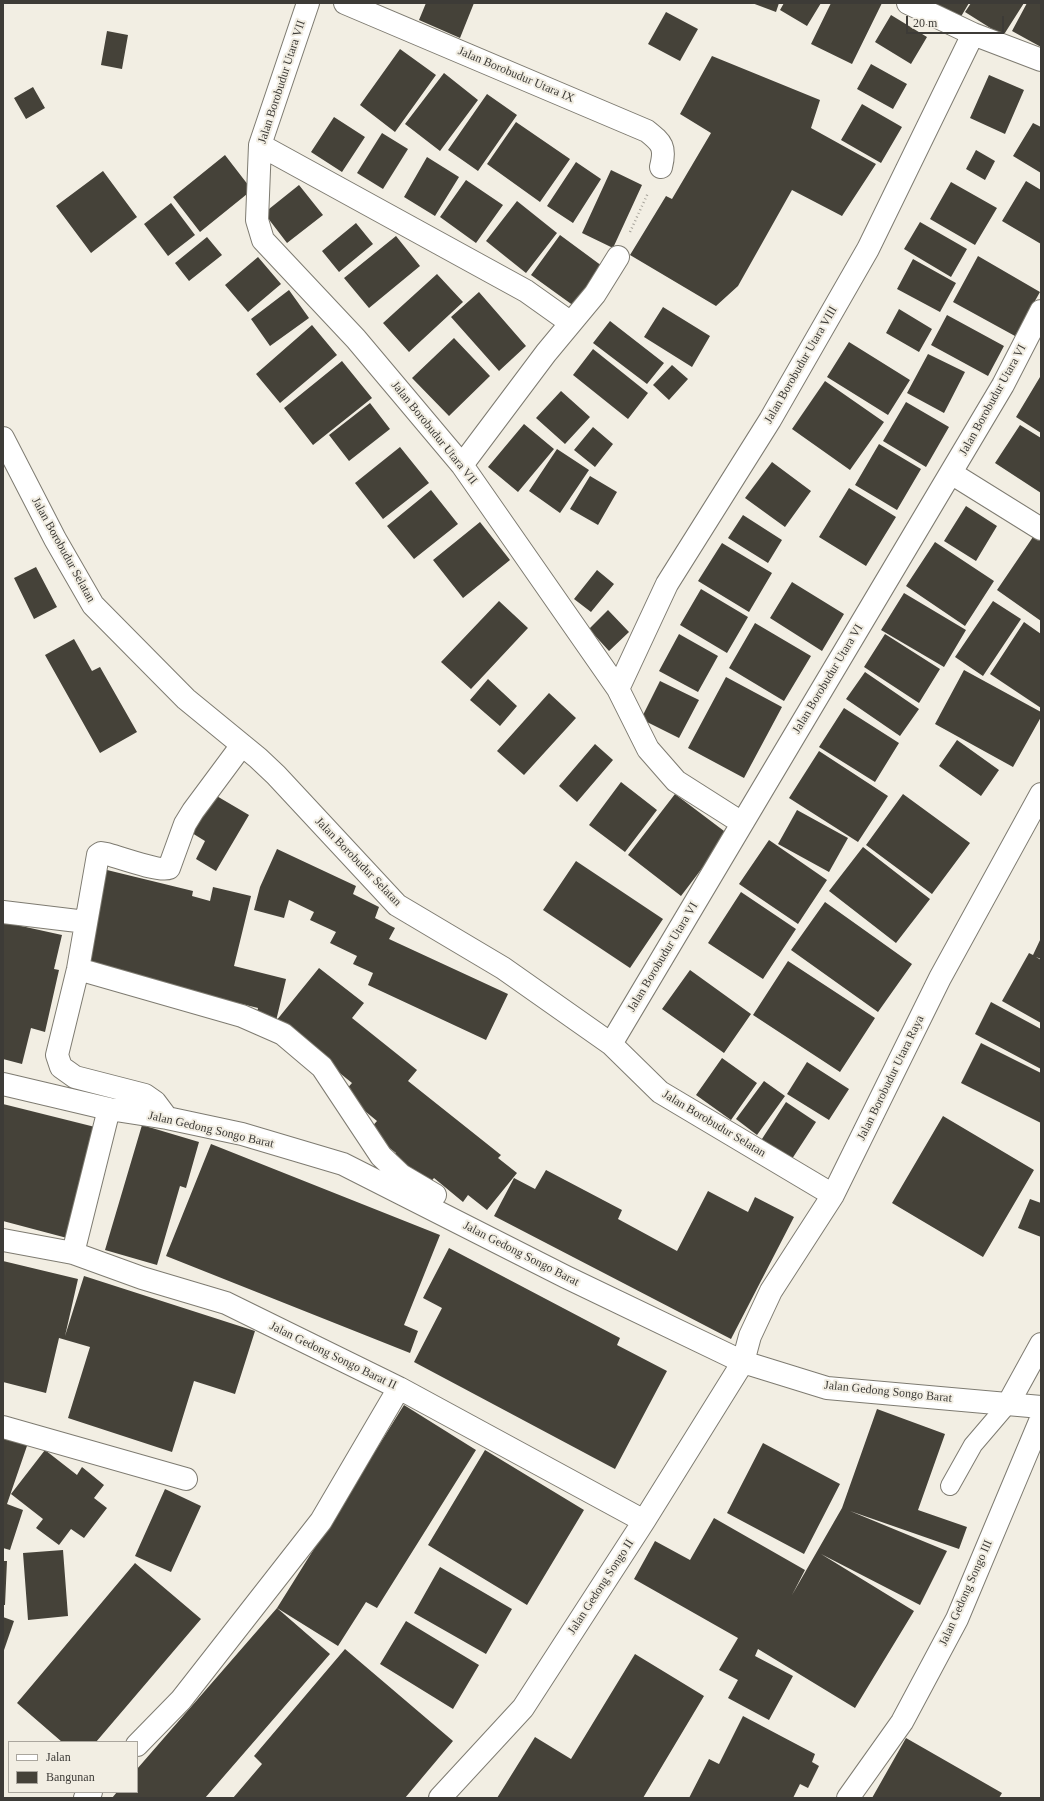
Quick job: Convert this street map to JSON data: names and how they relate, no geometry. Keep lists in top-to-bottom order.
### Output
{
  "streets": {
    "street": [
      "Jalan Borobudur Utara IX",
      "Jalan Borobudur Utara VII",
      "Jalan Borobudur Utara VIII",
      "Jalan Borobudur Utara VI",
      "Jalan Borobudur Selatan",
      "Jalan Borobudur Utara Raya",
      "Jalan Gedong Songo Barat",
      "Jalan Gedong Songo Barat II",
      "Jalan Gedong Songo II",
      "Jalan Gedong Songo III"
    ]
  },
  "crossings": [
    ["Jalan Borobudur Utara VII", "Jalan Borobudur Utara VIII"],
    ["Jalan Borobudur Utara VII", "Jalan Borobudur Utara VI"],
    ["Jalan Borobudur Utara VI", "Jalan Borobudur Selatan"],
    ["Jalan Borobudur Selatan", "Jalan Borobudur Utara Raya"],
    ["Jalan Borobudur Utara Raya", "Jalan Gedong Songo Barat"],
    ["Jalan Borobudur Utara Raya", "Jalan Gedong Songo II"],
    ["Jalan Gedong Songo Barat", "Jalan Gedong Songo II"],
    ["Jalan Gedong Songo Barat II", "Jalan Gedong Songo II"]
  ],
  "legend": ["Jalan", "Bangunan"],
  "scale_bar": "20 m"
}
